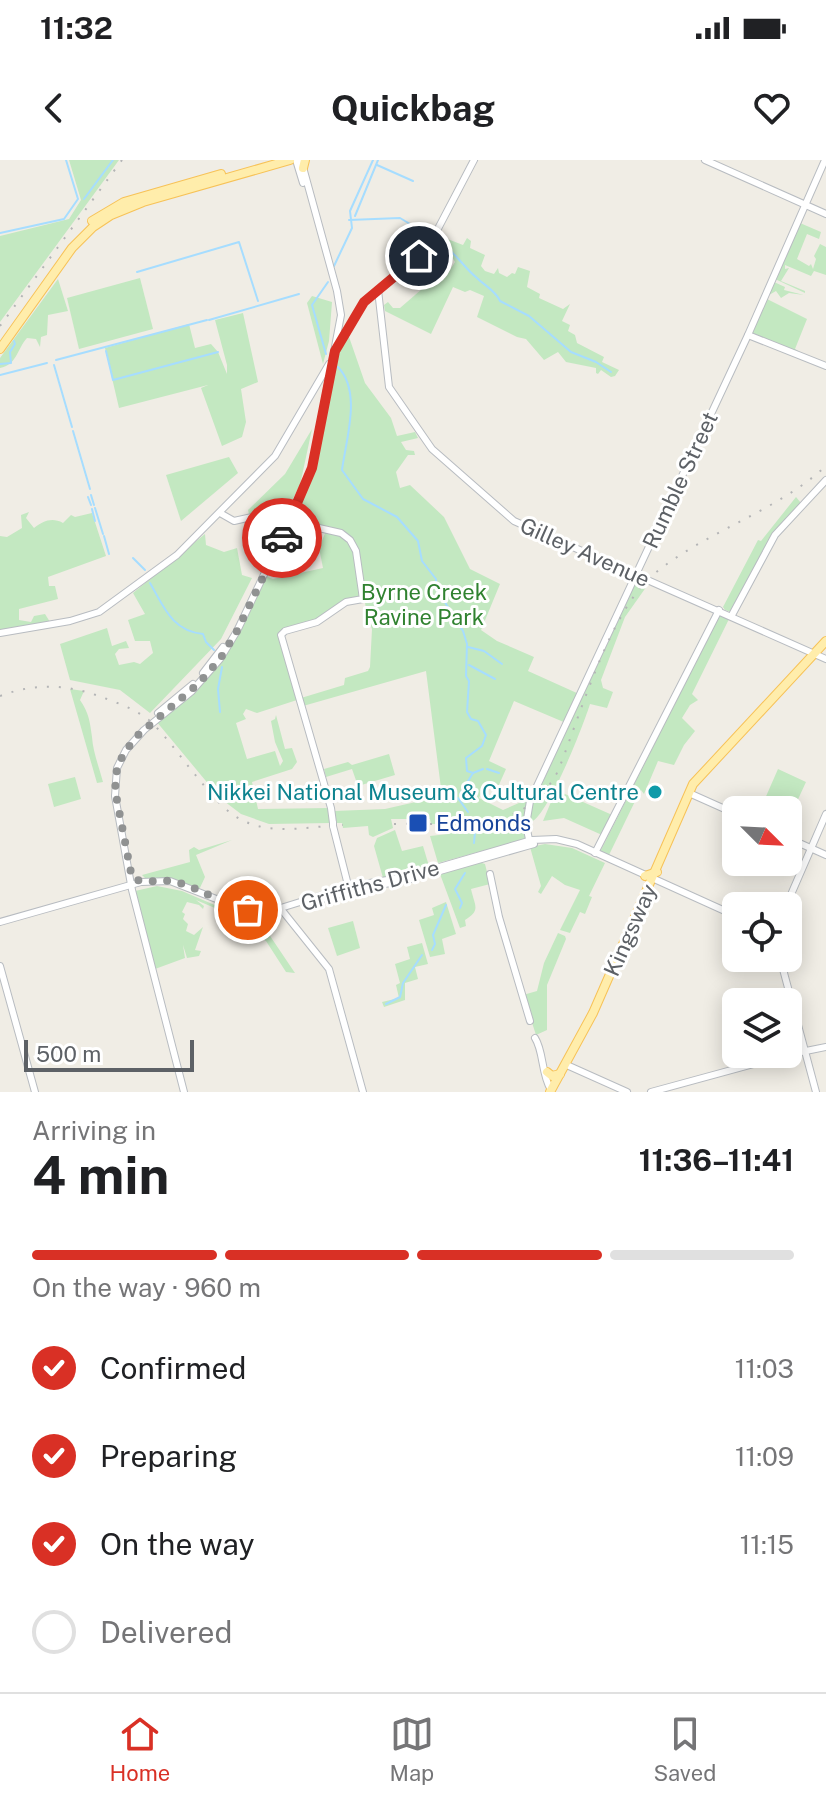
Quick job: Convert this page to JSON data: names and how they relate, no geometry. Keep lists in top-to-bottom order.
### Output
{
  "streets": {
    "main road": ["Kingsway"],
    "street": ["Rumble Street", "Gilley Avenue", "Griffiths Drive"]
  },
  "crossings": [
    ["Rumble Street", "Gilley Avenue"],
    ["Rumble Street", "Griffiths Drive"],
    ["Gilley Avenue", "Kingsway"],
    ["Griffiths Drive", "Kingsway"]
  ],
  "parks": ["Byrne Creek Ravine Park"],
  "places": {
    "other": ["Nikkei National Museum & Cultural Centre"],
    "transit": ["Edmonds"]
  },
  "scale_bar": "500 m",
  "north": "bottom right",
  "page": {
    "status": "11:32",
    "header": "Quickbag",
    "scale": "500 m",
    "heading": ["4 min", "Arriving in", "11:36–11:41"],
    "bar": "On the way · 960 m",
    "list": [
      ["Confirmed", "11:03"],
      ["Preparing", "11:09"],
      ["On the way", "11:15"],
      "Delivered"
    ],
    "tabs": ["Home", "Map", "Saved"]
  }
}
